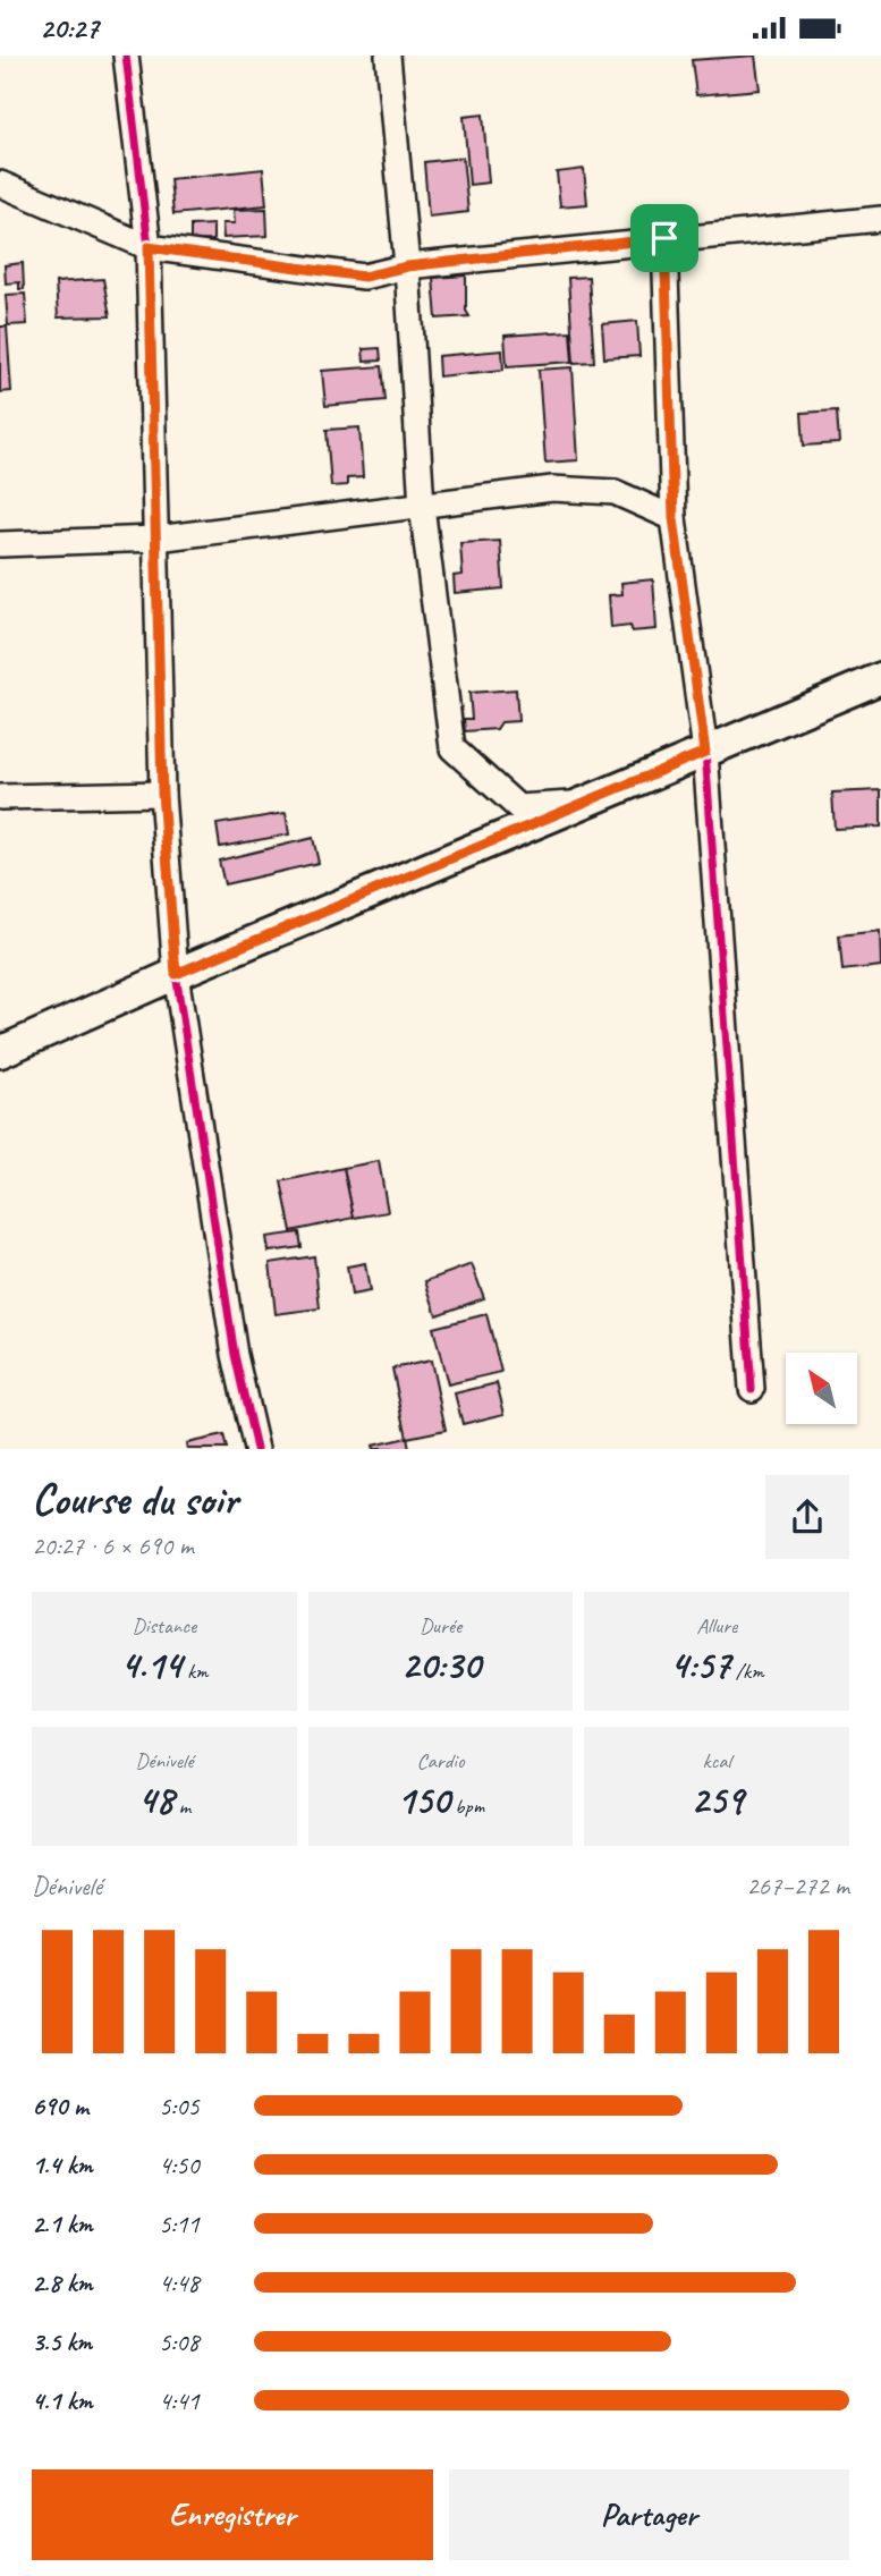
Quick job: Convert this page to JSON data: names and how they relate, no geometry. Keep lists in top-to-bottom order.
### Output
{
  "north": "top left",
  "page": {
    "status": "20:27",
    "heading": ["Course du soir", "20:27 · 6 × 690 m"],
    "stats": [
      ["Distance", "4.14 km"],
      ["Durée", "20:30"],
      ["Allure", "4:57 /km"],
      ["Dénivelé", "48 m"],
      ["Cardio", "150 bpm"],
      ["kcal", "259"]
    ],
    "chart": ["Dénivelé", "267–272 m"],
    "list": [
      {
        "name": "690 m",
        "note": "5:05"
      },
      {
        "name": "1.4 km",
        "note": "4:50"
      },
      {
        "name": "2.1 km",
        "note": "5:11"
      },
      {
        "name": "2.8 km",
        "note": "4:48"
      },
      {
        "name": "3.5 km",
        "note": "5:08"
      },
      {
        "name": "4.1 km",
        "note": "4:41"
      }
    ],
    "buttons": ["Enregistrer", "Partager"]
  }
}
